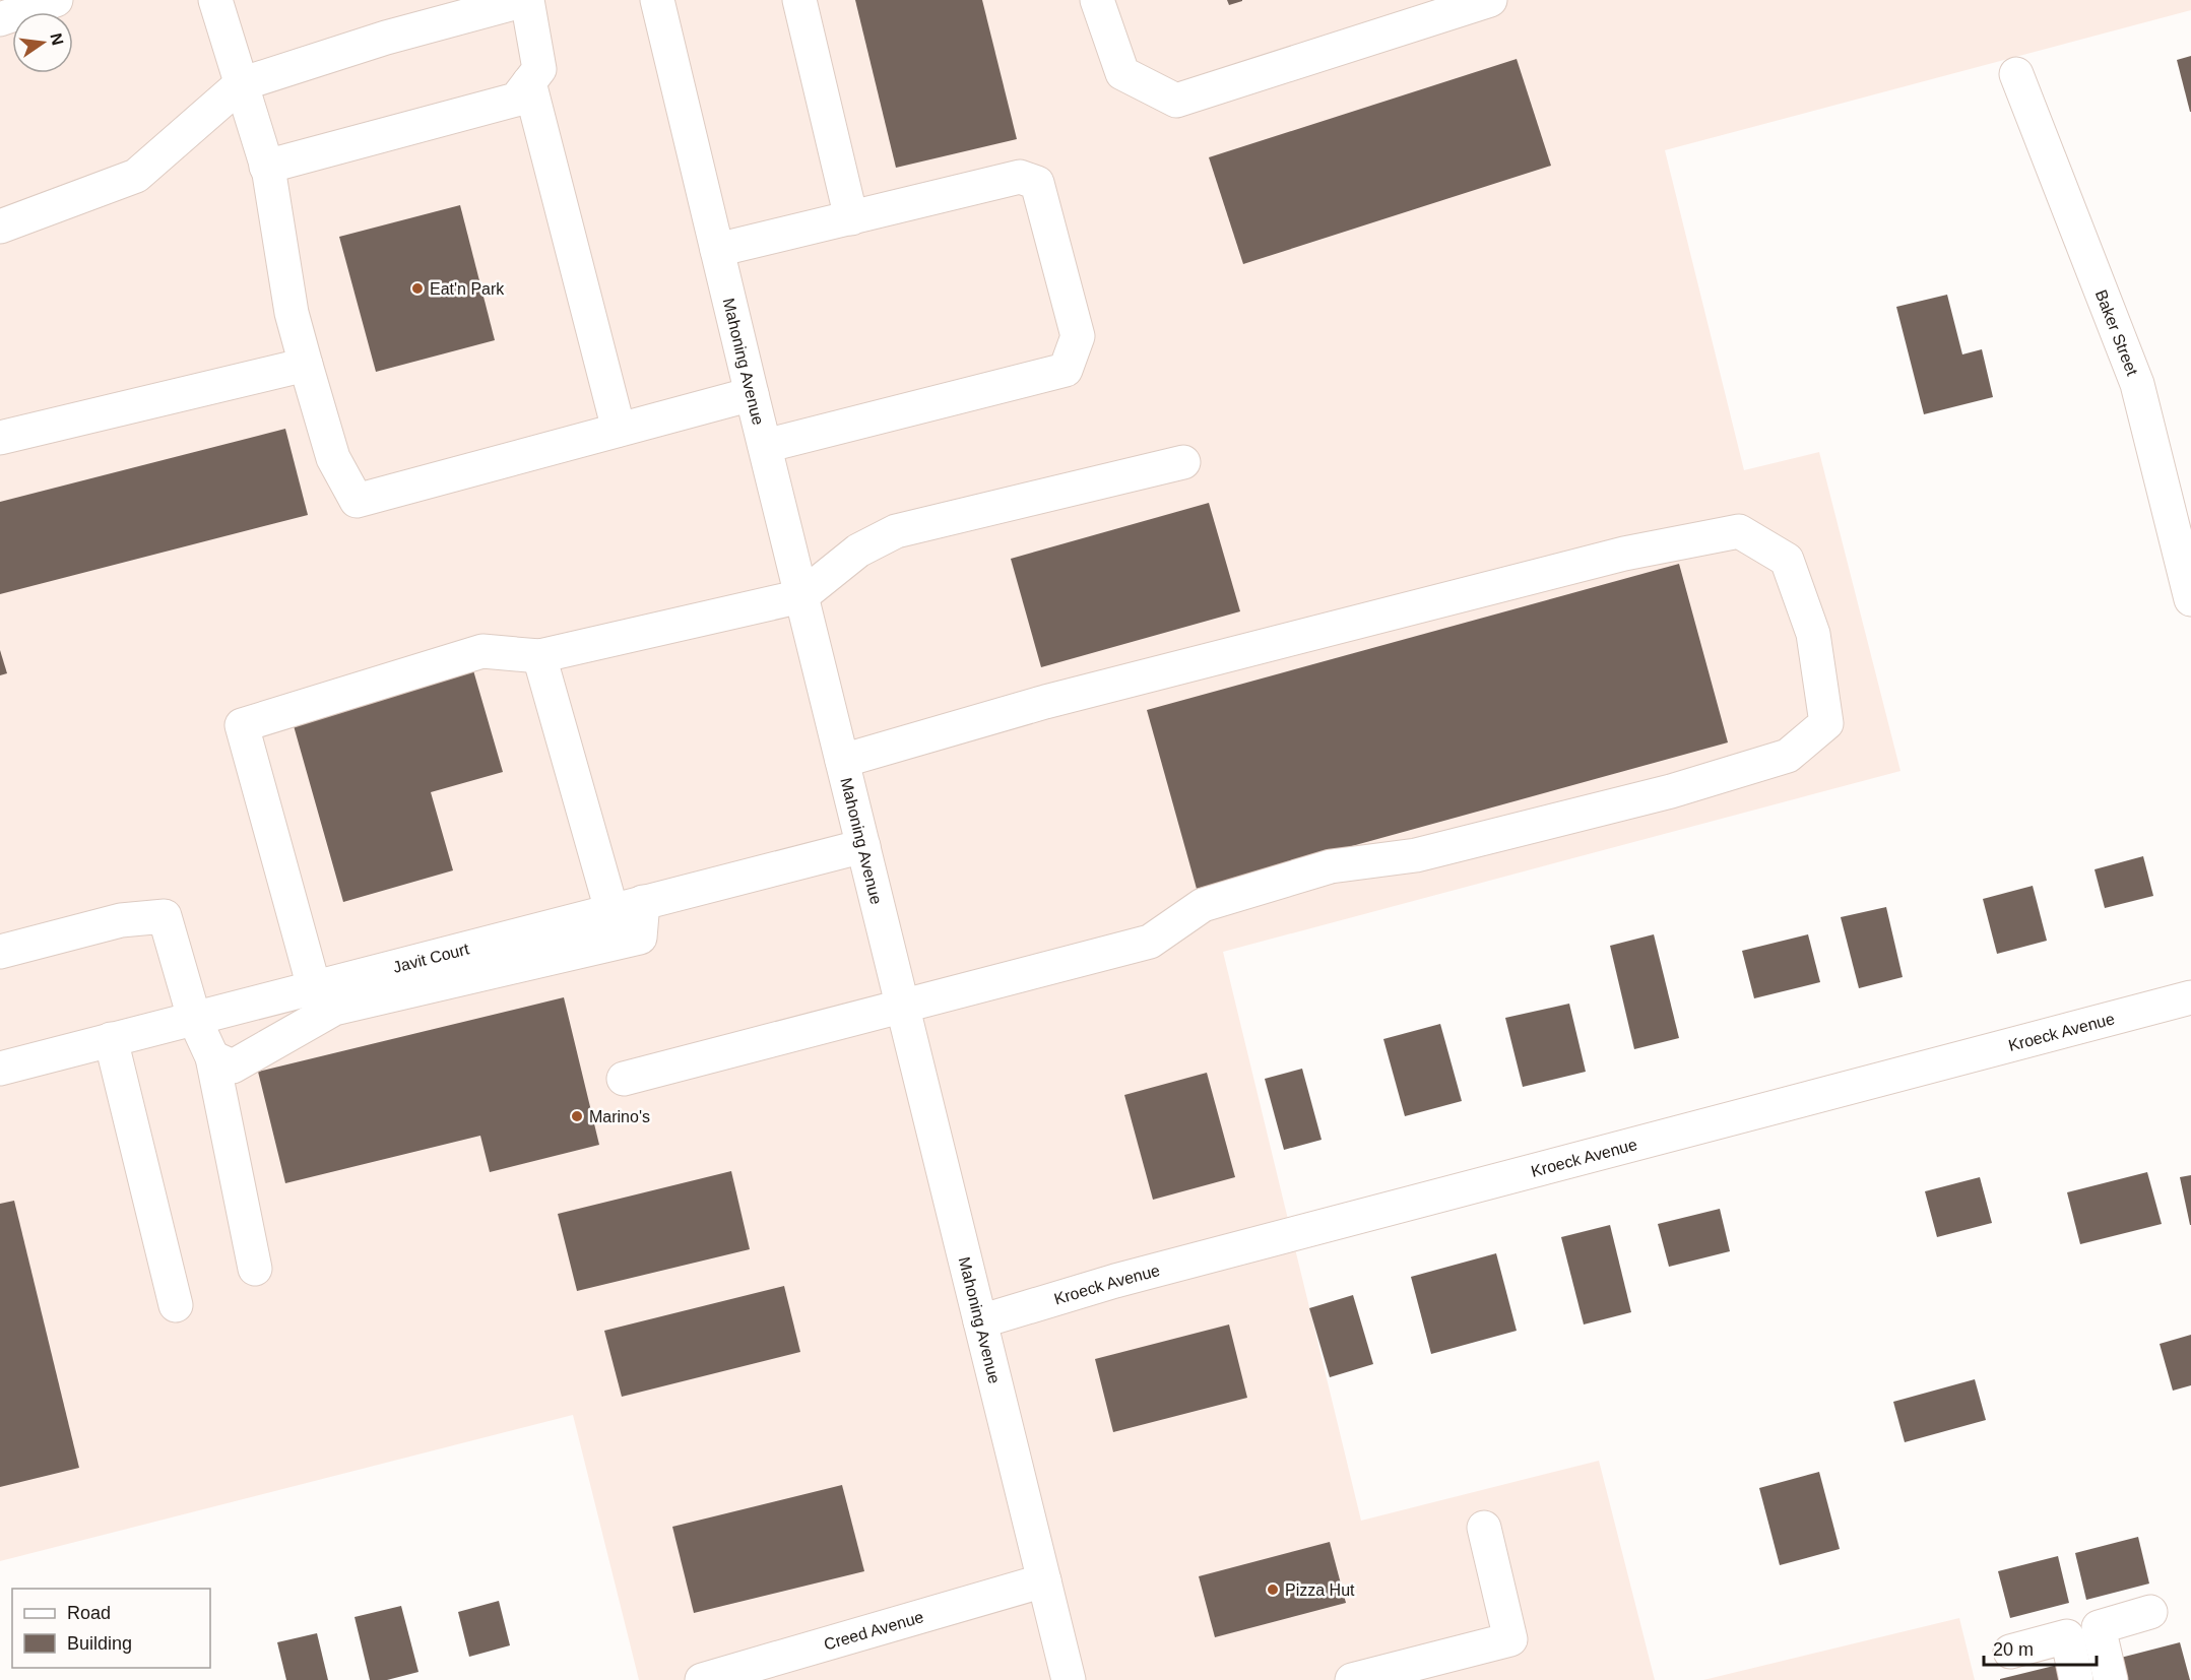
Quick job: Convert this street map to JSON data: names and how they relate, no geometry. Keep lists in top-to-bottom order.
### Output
{
  "streets": {
    "street": [
      "Baker Street",
      "Mahoning Avenue",
      "Javit Court",
      "Kroeck Avenue",
      "Creed Avenue"
    ]
  },
  "crossings": [
    ["Mahoning Avenue", "Javit Court"],
    ["Mahoning Avenue", "Kroeck Avenue"],
    ["Mahoning Avenue", "Creed Avenue"]
  ],
  "places": ["Eat'n Park", "Marino's", "Pizza Hut"],
  "legend": ["Road", "Building"],
  "scale_bar": "20 m",
  "north": "right"
}
